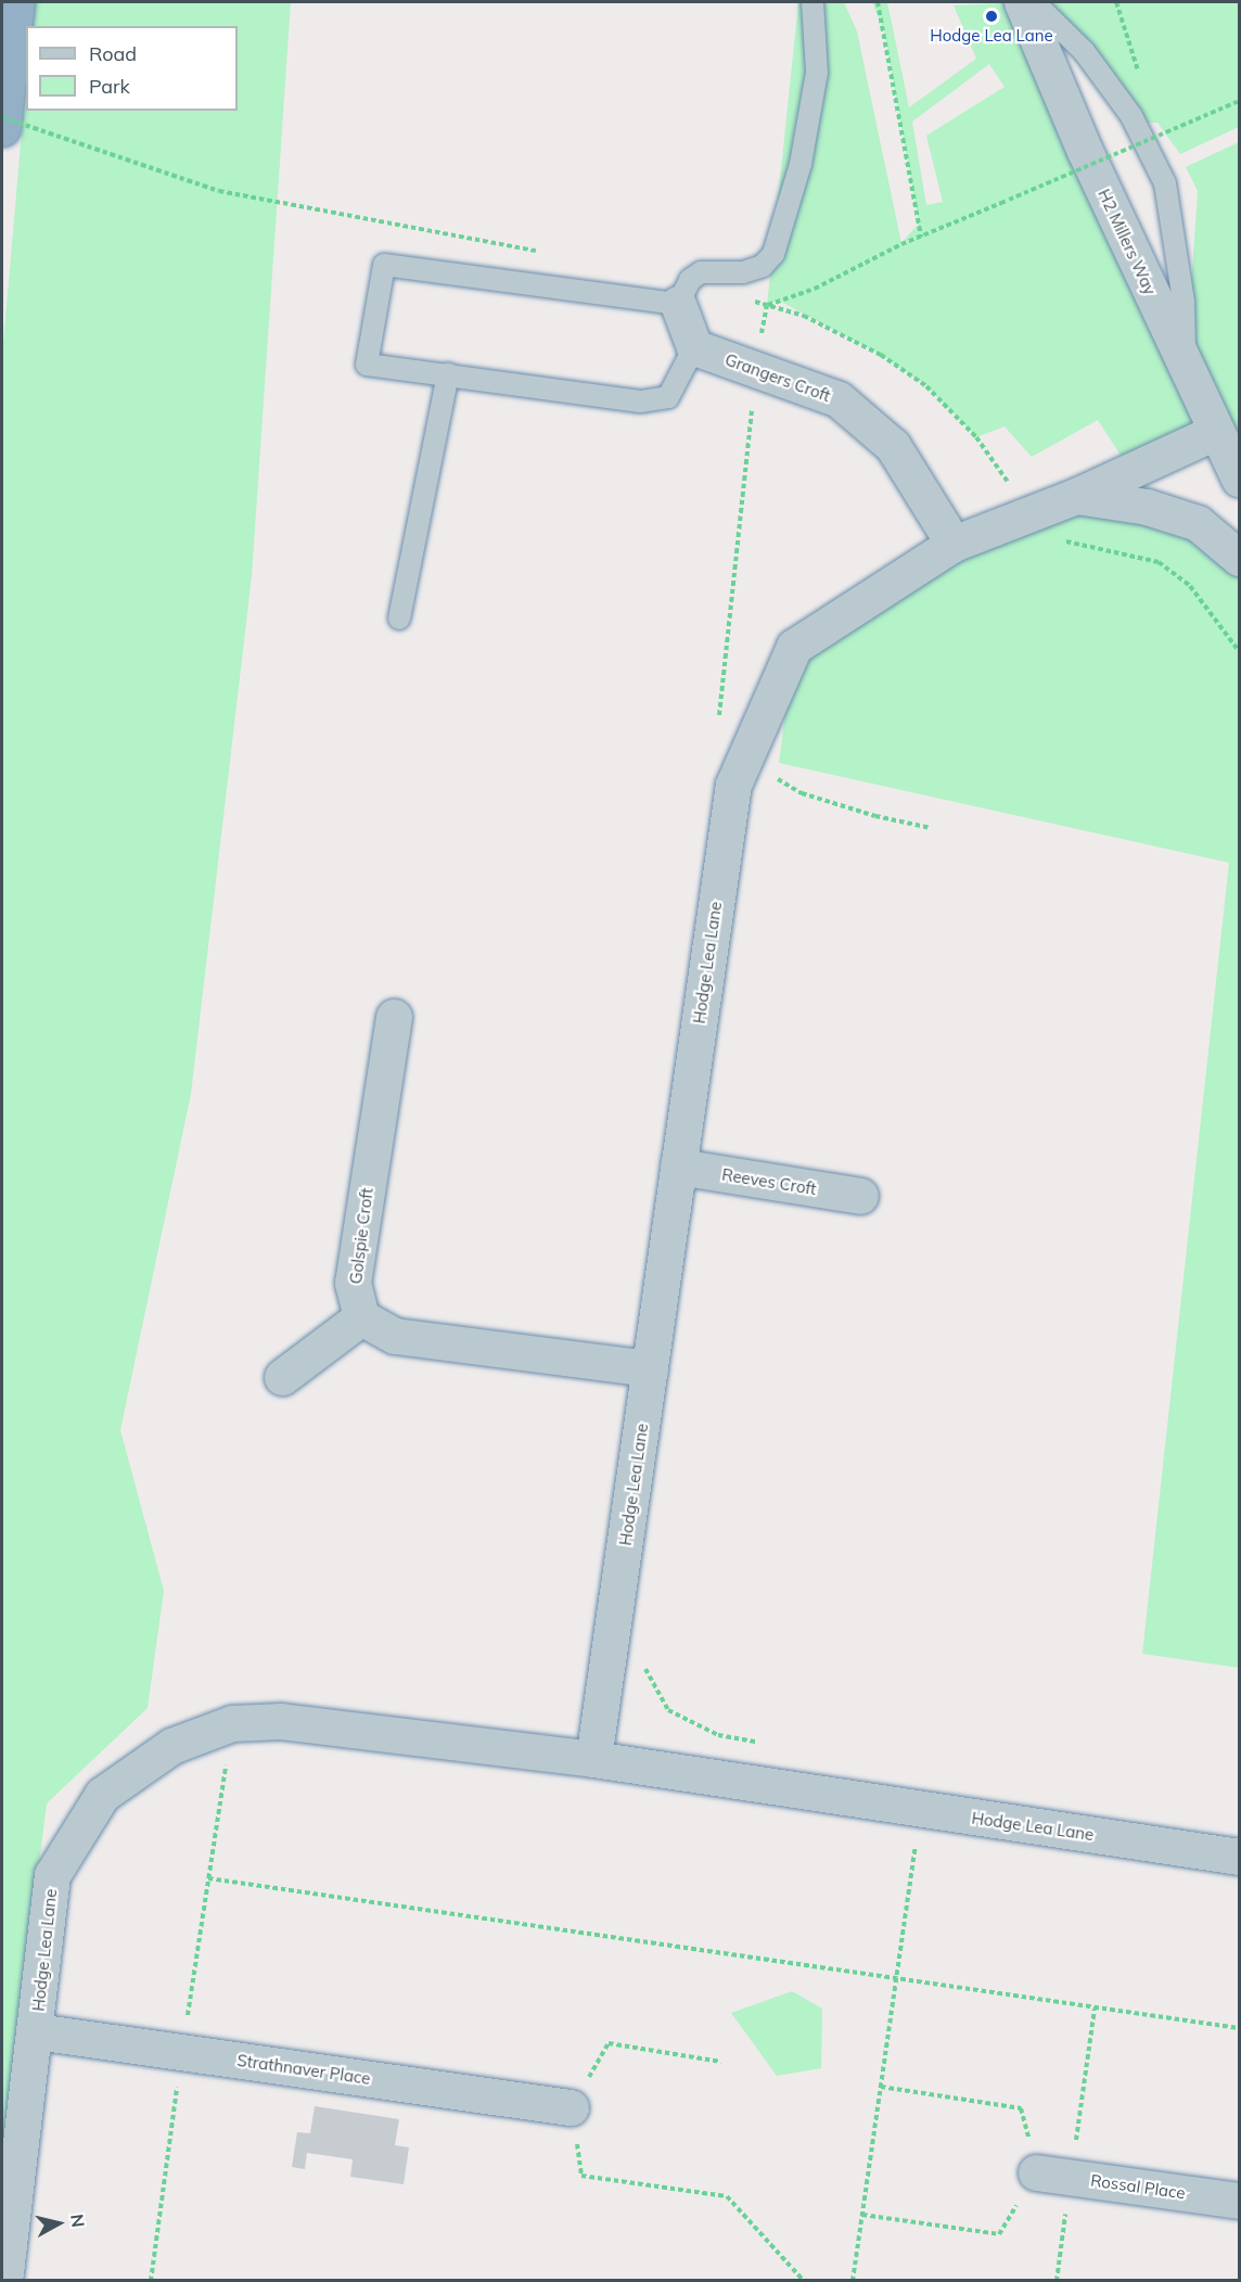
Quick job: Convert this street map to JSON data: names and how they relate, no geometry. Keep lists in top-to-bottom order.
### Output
{
  "streets": {
    "street": [
      "H2 Millers Way",
      "Grangers Croft",
      "Hodge Lea Lane",
      "Reeves Croft",
      "Golspie Croft",
      "Strathnaver Place",
      "Rossal Place"
    ]
  },
  "crossings": [
    ["H2 Millers Way", "Hodge Lea Lane"],
    ["Grangers Croft", "Hodge Lea Lane"],
    ["Hodge Lea Lane", "Reeves Croft"],
    ["Hodge Lea Lane", "Strathnaver Place"]
  ],
  "places": ["Hodge Lea Lane"],
  "legend": ["Road", "Park"],
  "north": "right"
}
